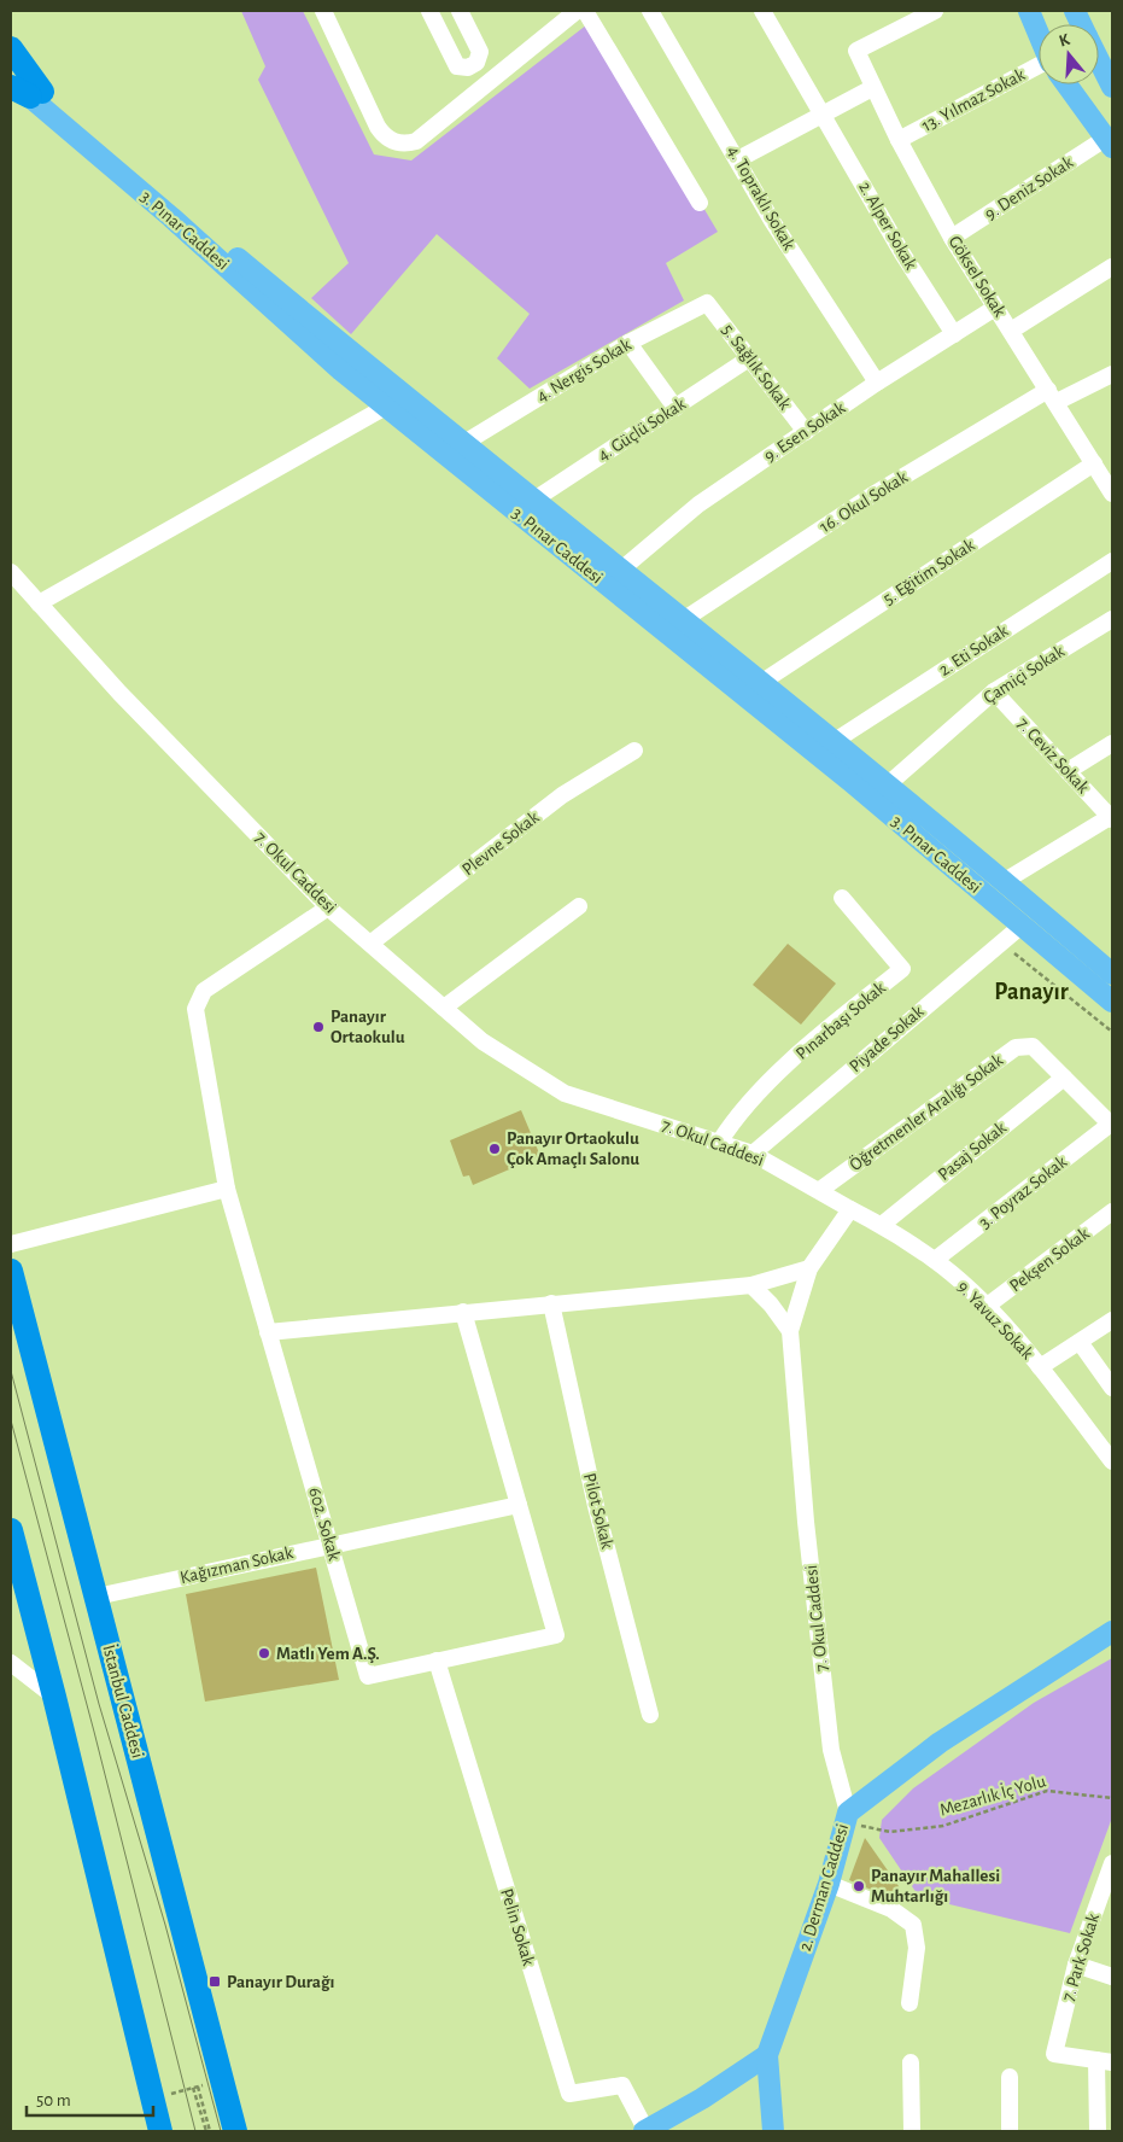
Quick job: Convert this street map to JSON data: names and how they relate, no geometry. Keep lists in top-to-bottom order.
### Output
{
  "streets": {
    "highway": ["İstanbul Caddesi"],
    "main road": ["3. Pınar Caddesi", "2. Derman Caddesi"],
    "street": [
      "13. Yılmaz Sokak",
      "9. Deniz Sokak",
      "4. Topraklı Sokak",
      "2. Alper Sokak",
      "Göksel Sokak",
      "5. Sağlık Sokak",
      "4. Nergis Sokak",
      "4. Güçlü Sokak",
      "9. Esen Sokak",
      "16. Okul Sokak",
      "5. Eğitim Sokak",
      "2. Eti Sokak",
      "Çamiçi Sokak",
      "7. Ceviz Sokak",
      "Plevne Sokak",
      "7. Okul Caddesi",
      "Pınarbaşı Sokak",
      "Piyade Sokak",
      "Öğretmenler Aralığı Sokak",
      "Pasaj Sokak",
      "3. Poyraz Sokak",
      "Pekşen Sokak",
      "9. Yavuz Sokak",
      "Pilot Sokak",
      "602. Sokak",
      "Kağızman Sokak",
      "Pelin Sokak",
      "7. Park Sokak"
    ],
    "path": ["Mezarlık İç Yolu"]
  },
  "crossings": [
    ["13. Yılmaz Sokak", "Göksel Sokak"],
    ["9. Deniz Sokak", "Göksel Sokak"],
    ["4. Topraklı Sokak", "9. Esen Sokak"],
    ["2. Alper Sokak", "9. Esen Sokak"],
    ["3. Pınar Caddesi", "4. Nergis Sokak"],
    ["3. Pınar Caddesi", "4. Güçlü Sokak"],
    ["3. Pınar Caddesi", "9. Esen Sokak"],
    ["3. Pınar Caddesi", "16. Okul Sokak"],
    ["3. Pınar Caddesi", "5. Eğitim Sokak"],
    ["3. Pınar Caddesi", "2. Eti Sokak"],
    ["3. Pınar Caddesi", "Çamiçi Sokak"],
    ["3. Pınar Caddesi", "Piyade Sokak"],
    ["Göksel Sokak", "9. Esen Sokak"],
    ["Göksel Sokak", "16. Okul Sokak"],
    ["Göksel Sokak", "5. Eğitim Sokak"],
    ["5. Sağlık Sokak", "4. Nergis Sokak"],
    ["5. Sağlık Sokak", "4. Güçlü Sokak"],
    ["5. Sağlık Sokak", "9. Esen Sokak"],
    ["Çamiçi Sokak", "7. Ceviz Sokak"],
    ["Plevne Sokak", "7. Okul Caddesi"],
    ["7. Okul Caddesi", "Pınarbaşı Sokak"],
    ["7. Okul Caddesi", "Piyade Sokak"],
    ["7. Okul Caddesi", "Öğretmenler Aralığı Sokak"],
    ["7. Okul Caddesi", "9. Yavuz Sokak"],
    ["7. Okul Caddesi", "602. Sokak"],
    ["7. Okul Caddesi", "Mezarlık İç Yolu"],
    ["7. Okul Caddesi", "2. Derman Caddesi"],
    ["Öğretmenler Aralığı Sokak", "Pasaj Sokak"],
    ["Öğretmenler Aralığı Sokak", "3. Poyraz Sokak"],
    ["Pasaj Sokak", "9. Yavuz Sokak"],
    ["3. Poyraz Sokak", "9. Yavuz Sokak"],
    ["Pekşen Sokak", "9. Yavuz Sokak"],
    ["602. Sokak", "Kağızman Sokak"],
    ["602. Sokak", "Pelin Sokak"],
    ["Kağızman Sokak", "İstanbul Caddesi"],
    ["Mezarlık İç Yolu", "2. Derman Caddesi"]
  ],
  "districts": ["Panayır"],
  "places": {
    "other": [
      "Panayır Ortaokulu",
      "Panayır Ortaokulu Çok Amaçlı Salonu",
      "Matlı Yem A.Ş.",
      "Panayır Mahallesi Muhtarlığı"
    ],
    "transit": ["Panayır Durağı"]
  },
  "scale_bar": "50 m",
  "north": "top"
}
